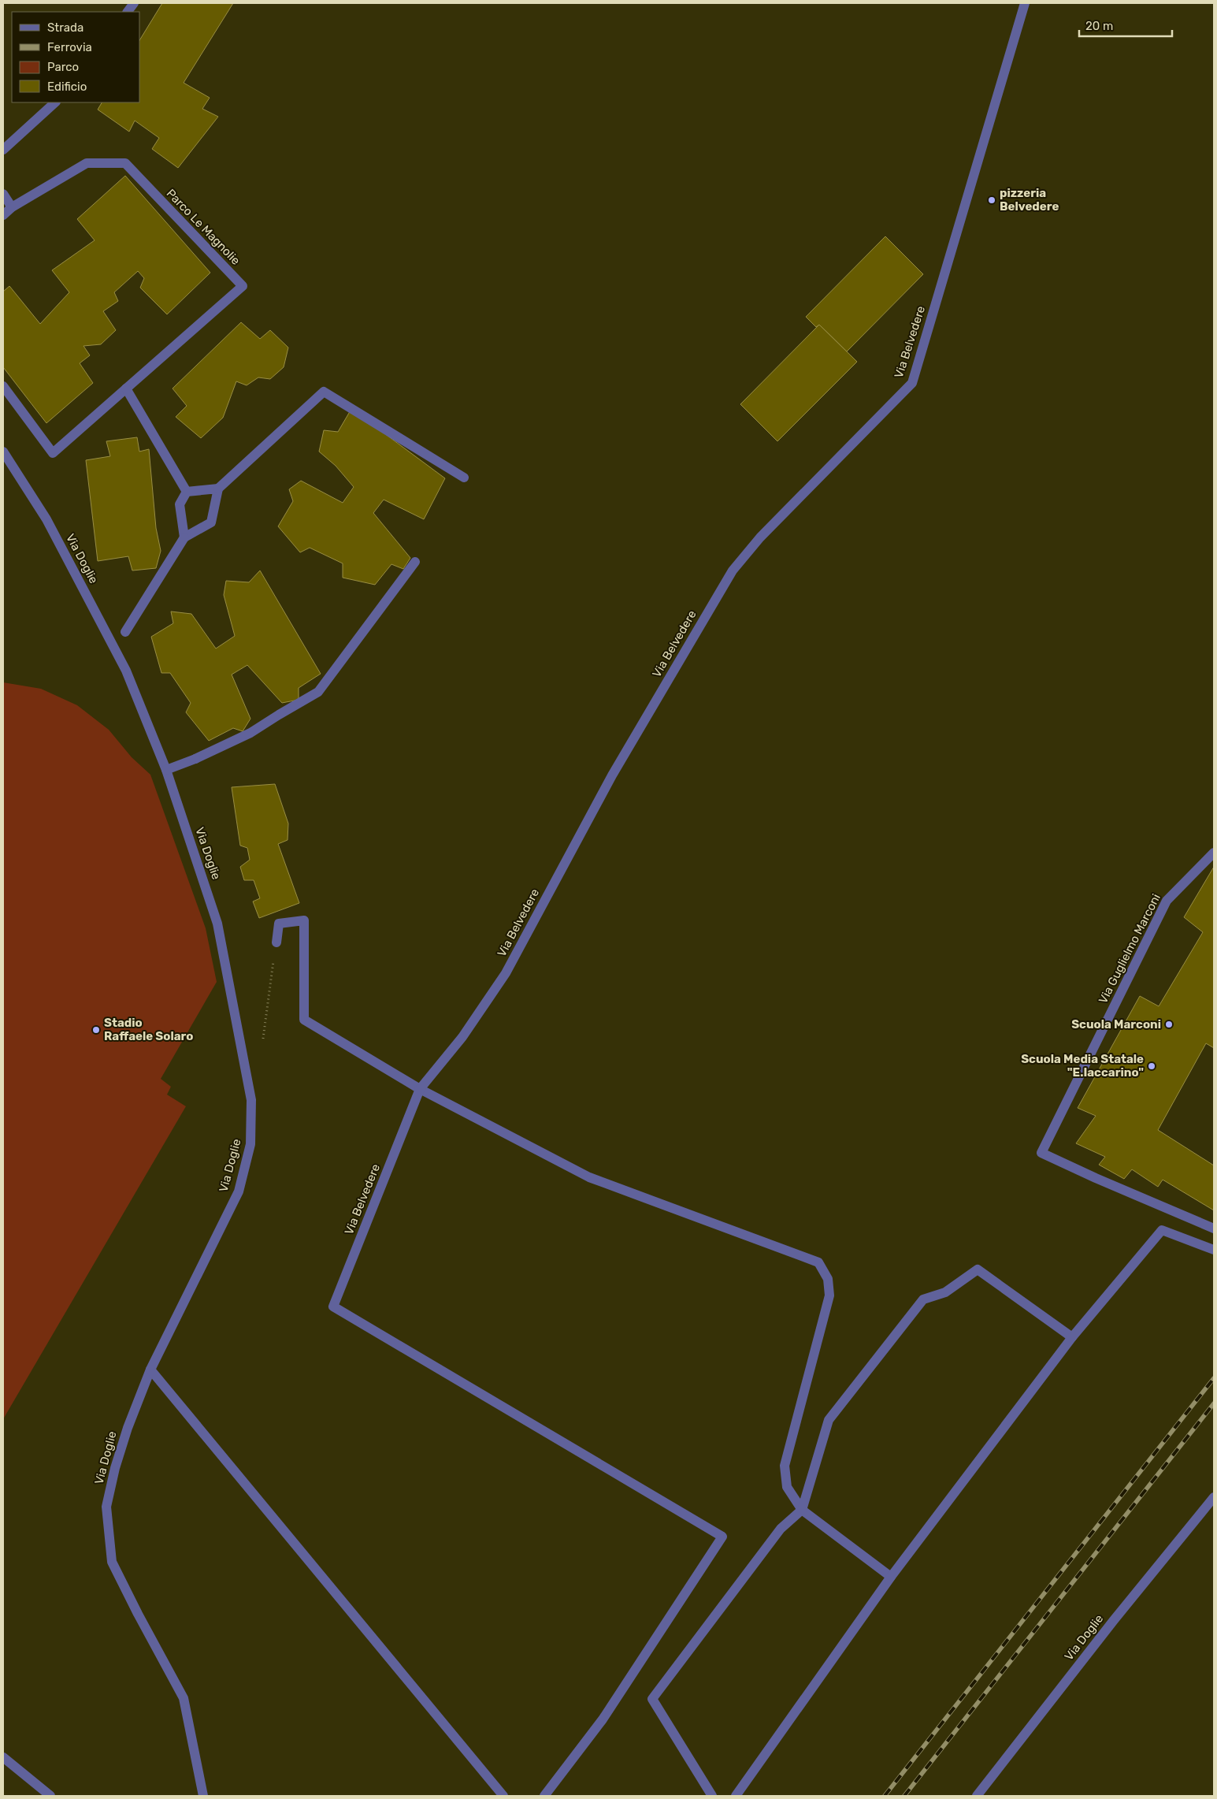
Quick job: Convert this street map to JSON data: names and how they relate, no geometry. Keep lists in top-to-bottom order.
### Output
{
  "streets": {
    "street": [
      "Parco Le Magnolie",
      "Via Belvedere",
      "Via Doglie",
      "Via Guglielmo Marconi"
    ]
  },
  "places": [
    "pizzeria Belvedere",
    "Scuola Marconi",
    "Stadio Raffaele Solaro",
    "Scuola Media Statale \"E.Iaccarino\""
  ],
  "legend": [
    "Strada",
    "Ferrovia",
    "Parco",
    "Edificio"
  ],
  "scale_bar": "20 m"
}
